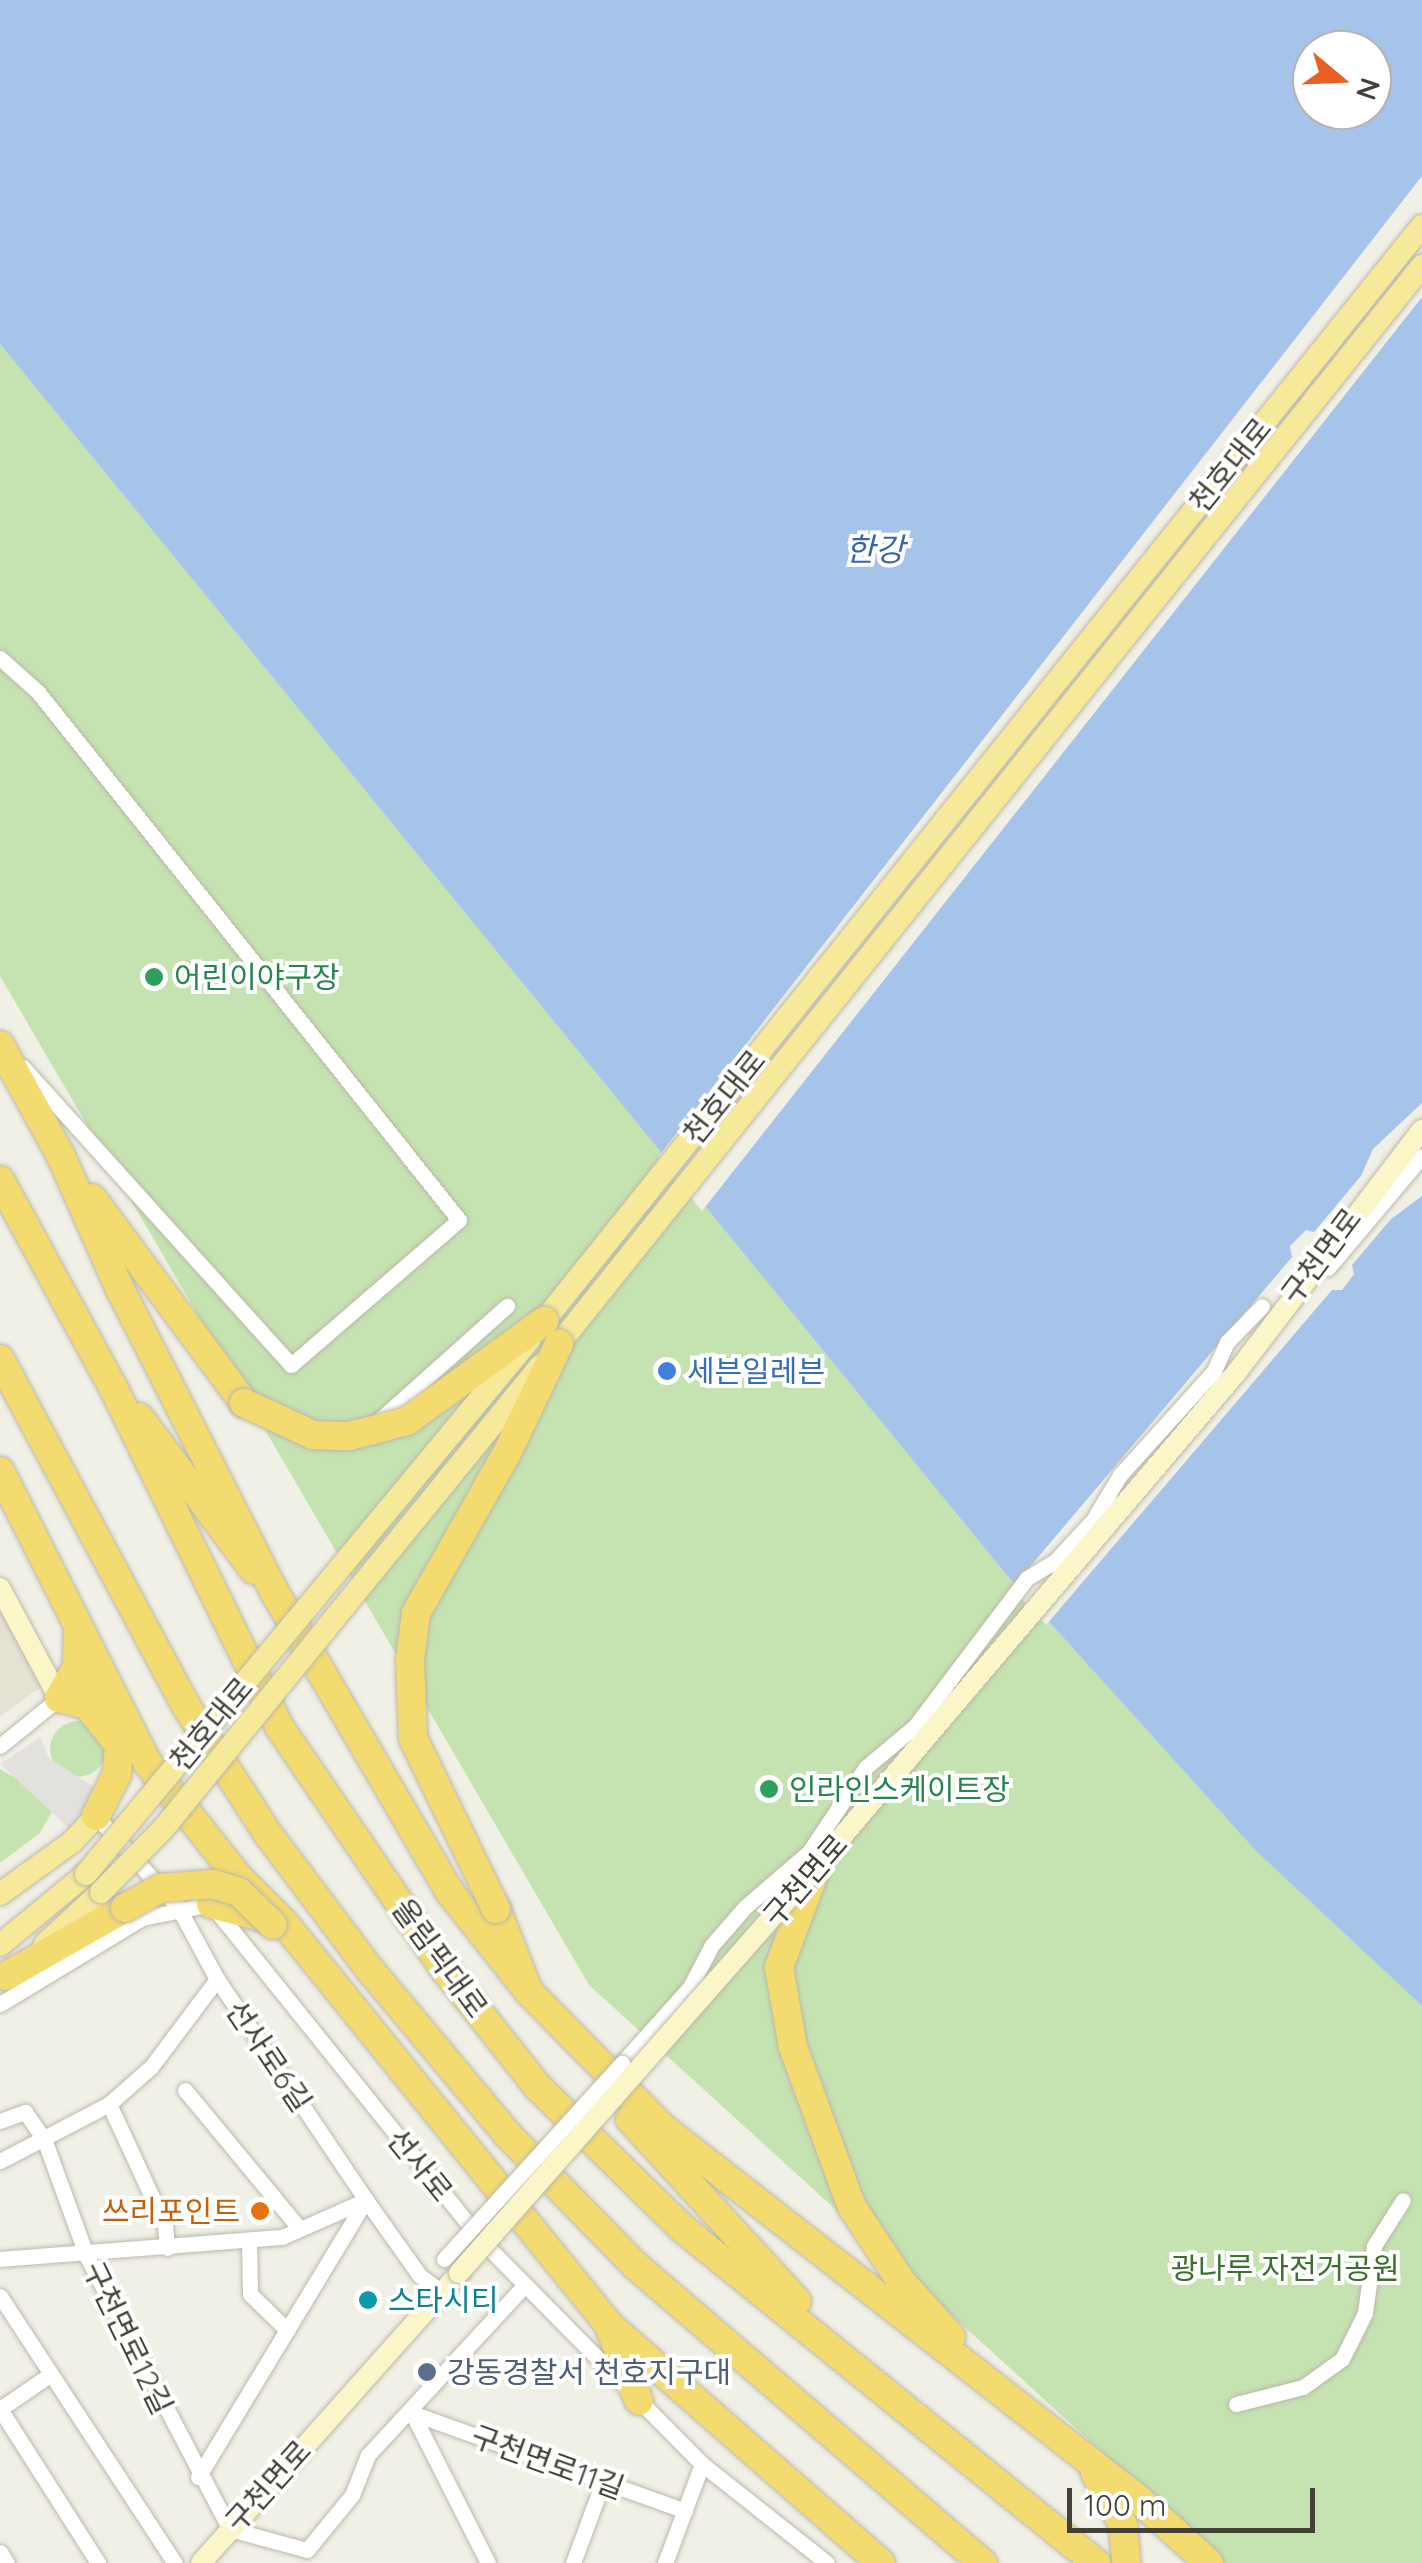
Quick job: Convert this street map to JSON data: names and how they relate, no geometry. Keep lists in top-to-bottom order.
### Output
{
  "streets": {
    "highway": ["올림픽대로"],
    "main road": ["천호대로", "구천면로"],
    "street": [
      "선사로6길",
      "선사로",
      "구천면로12길",
      "구천면로11길"
    ]
  },
  "crossings": [
    ["구천면로", "선사로6길"],
    ["구천면로", "구천면로12길"]
  ],
  "water": ["한강"],
  "parks": ["광나루 자전거공원"],
  "places": [
    "어린이야구장",
    "세븐일레븐",
    "인라인스케이트장",
    "쓰리포인트",
    "스타시티",
    "강동경찰서 천호지구대"
  ],
  "scale_bar": "100 m",
  "north": "right"
}
